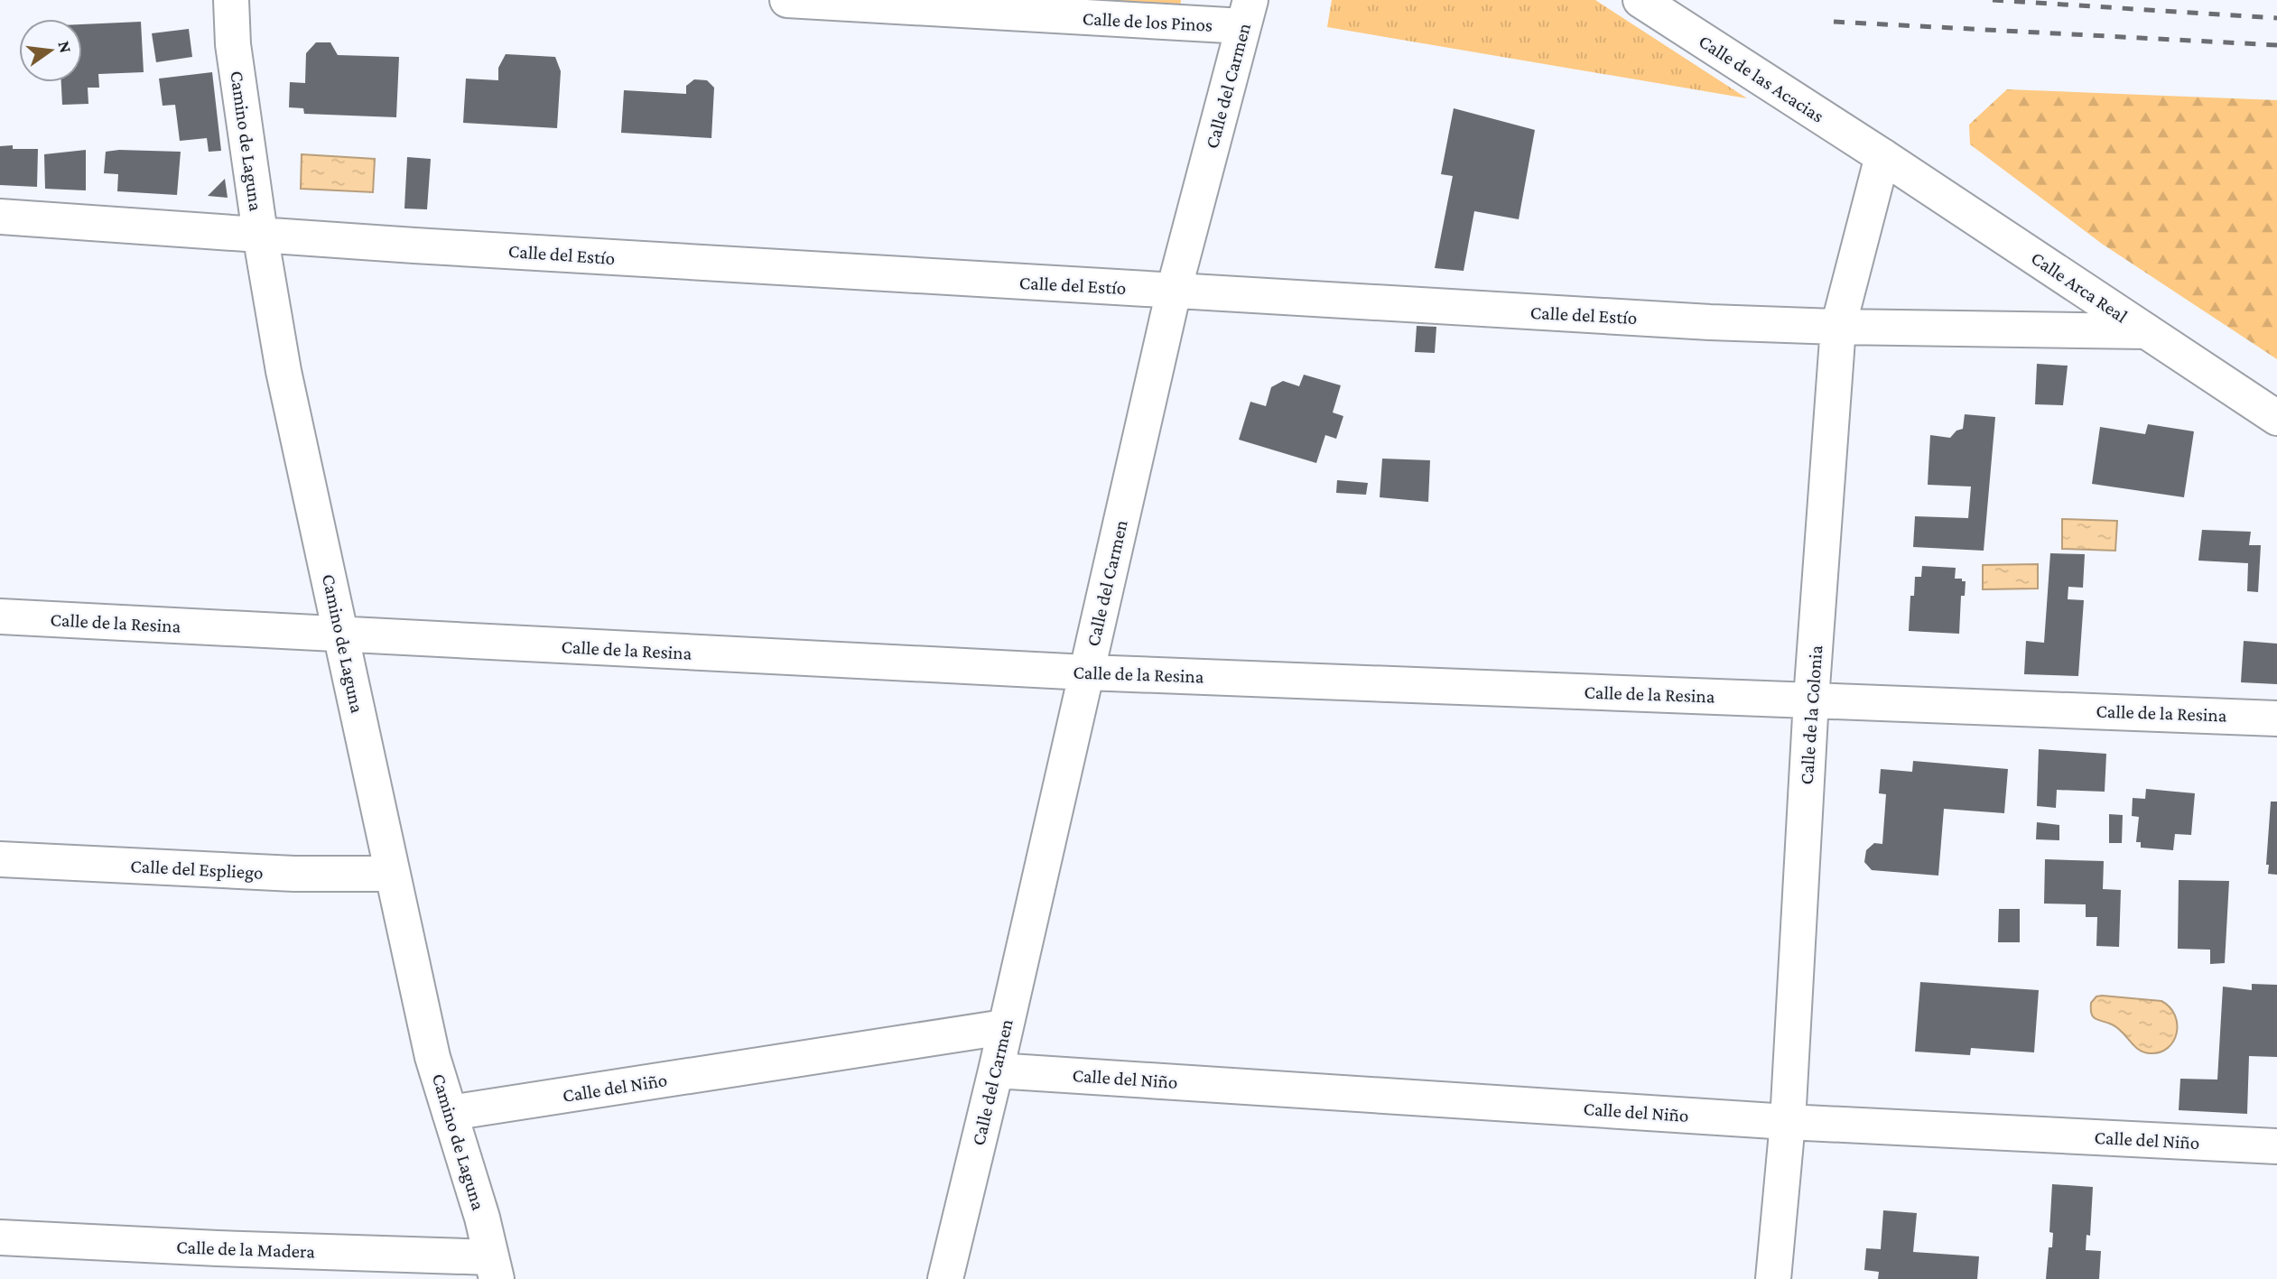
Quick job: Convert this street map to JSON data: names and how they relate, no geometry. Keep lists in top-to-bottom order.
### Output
{
  "streets": {
    "street": [
      "Calle de los Pinos",
      "Calle de las Acacias",
      "Calle del Carmen",
      "Camino de Laguna",
      "Calle del Estío",
      "Calle Arca Real",
      "Calle de la Resina",
      "Calle de la Colonia",
      "Calle del Espliego",
      "Calle del Niño",
      "Calle de la Madera"
    ]
  },
  "crossings": [
    ["Calle de los Pinos", "Calle del Carmen"],
    ["Calle de las Acacias", "Calle Arca Real"],
    ["Calle de las Acacias", "Calle de la Colonia"],
    ["Calle del Carmen", "Calle del Estío"],
    ["Calle del Carmen", "Calle de la Resina"],
    ["Calle del Carmen", "Calle del Niño"],
    ["Camino de Laguna", "Calle del Estío"],
    ["Camino de Laguna", "Calle de la Resina"],
    ["Camino de Laguna", "Calle del Espliego"],
    ["Camino de Laguna", "Calle del Niño"],
    ["Camino de Laguna", "Calle de la Madera"],
    ["Calle del Estío", "Calle Arca Real"],
    ["Calle del Estío", "Calle de la Colonia"],
    ["Calle Arca Real", "Calle de la Colonia"],
    ["Calle de la Resina", "Calle de la Colonia"],
    ["Calle de la Colonia", "Calle del Niño"]
  ],
  "north": "right"
}
